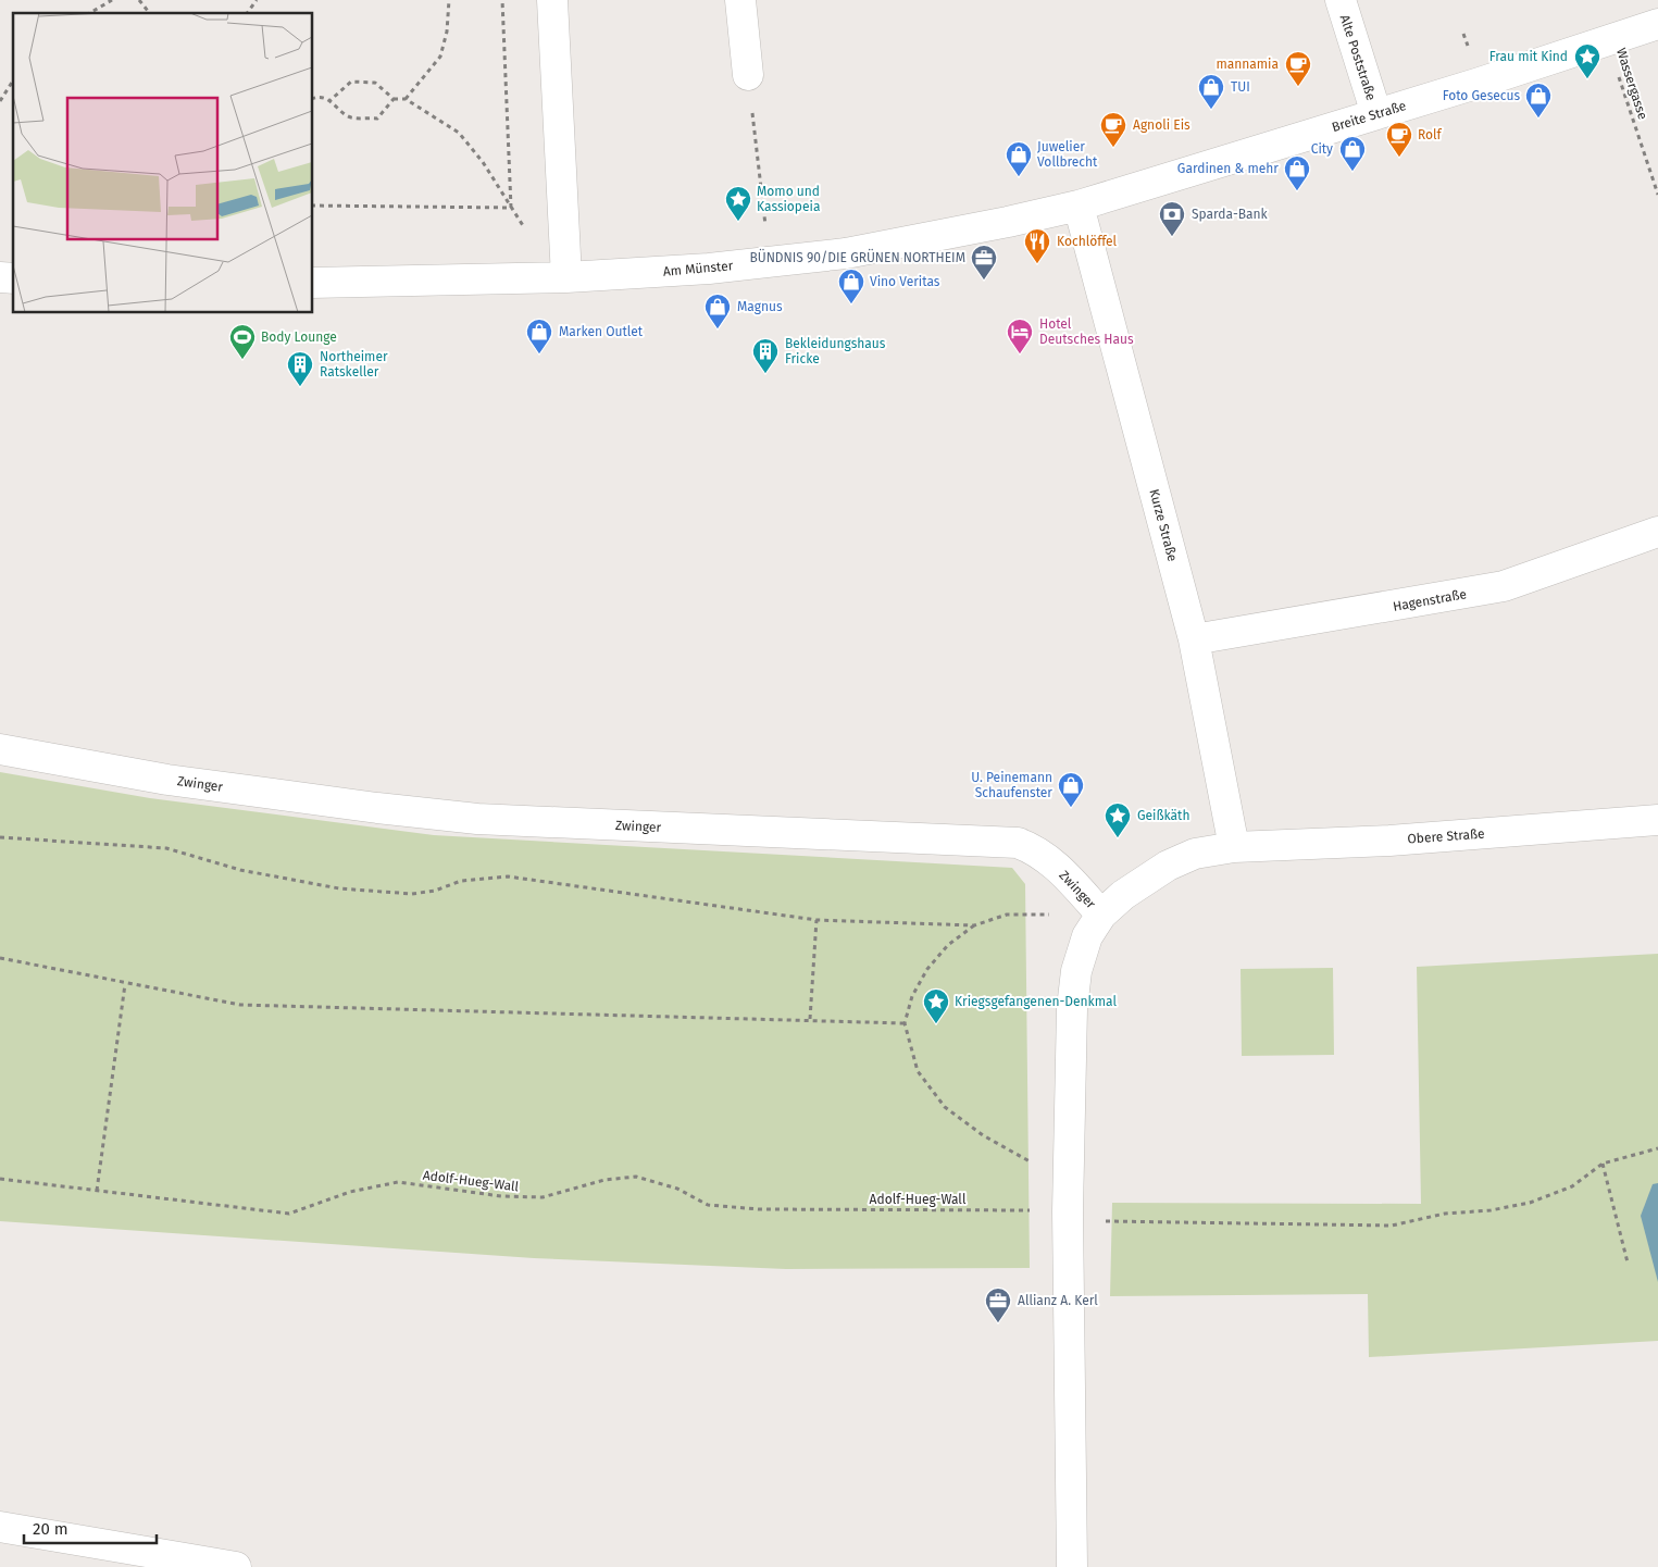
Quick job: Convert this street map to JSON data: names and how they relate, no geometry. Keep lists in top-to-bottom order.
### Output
{
  "streets": {
    "street": [
      "Alte Poststraße",
      "Breite Straße",
      "Am Münster",
      "Kurze Straße",
      "Hagenstraße",
      "Zwinger",
      "Obere Straße"
    ],
    "path": ["Wassergasse", "Adolf-Hueg-Wall"]
  },
  "crossings": [
    ["Alte Poststraße", "Breite Straße"],
    ["Wassergasse", "Breite Straße"],
    ["Breite Straße", "Am Münster"],
    ["Breite Straße", "Kurze Straße"],
    ["Am Münster", "Kurze Straße"],
    ["Kurze Straße", "Hagenstraße"],
    ["Kurze Straße", "Zwinger"],
    ["Kurze Straße", "Obere Straße"],
    ["Zwinger", "Obere Straße"]
  ],
  "places": {
    "place": [
      "Frau mit Kind",
      "Momo und Kassiopeia",
      "Geißkäth",
      "Kriegsgefangenen-Denkmal"
    ],
    "cafe": ["mannamia", "Agnoli Eis", "Rolf"],
    "shop": [
      "TUI",
      "Foto Gesecus",
      "City",
      "Juwelier Vollbrecht",
      "Gardinen & mehr",
      "Vino Veritas",
      "Magnus",
      "Marken Outlet",
      "U. Peinemann Schaufenster"
    ],
    "bank": ["Sparda-Bank"],
    "restaurant": ["Kochlöffel"],
    "office": ["BÜNDNIS 90/DIE GRÜNEN NORTHEIM", "Allianz A. Kerl"],
    "hotel": ["Hotel Deutsches Haus"],
    "sports": ["Body Lounge"],
    "building": ["Bekleidungshaus Fricke", "Northeimer Ratskeller"]
  },
  "scale_bar": "20 m"
}
